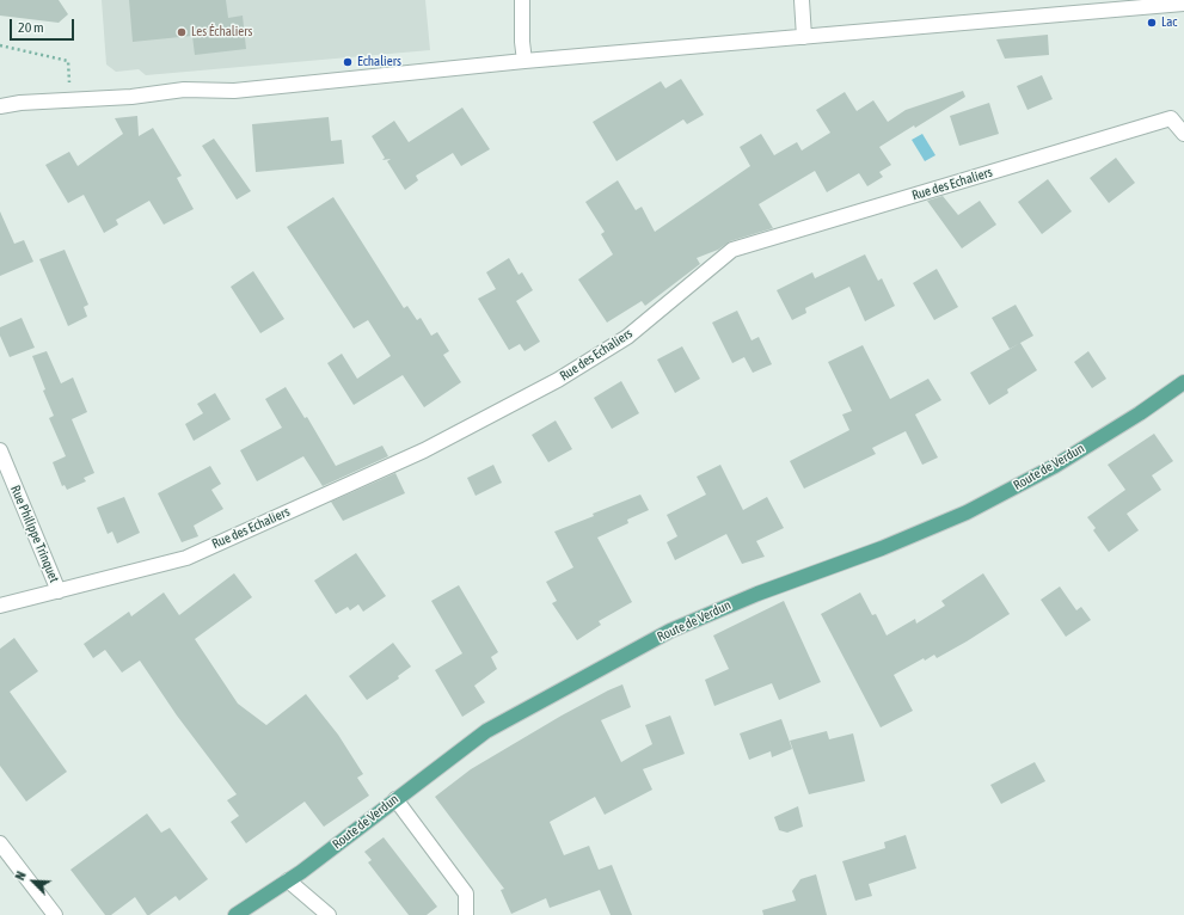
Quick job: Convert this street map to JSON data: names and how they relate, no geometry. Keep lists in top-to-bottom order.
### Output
{
  "streets": {
    "main road": ["Route de Verdun"],
    "street": ["Rue des Echaliers", "Rue Philippe Trinquet"]
  },
  "crossings": [
    ["Rue des Echaliers", "Rue Philippe Trinquet"]
  ],
  "places": ["Lac", "Les Échaliers", "Echaliers"],
  "scale_bar": "20 m",
  "north": "top left"
}
